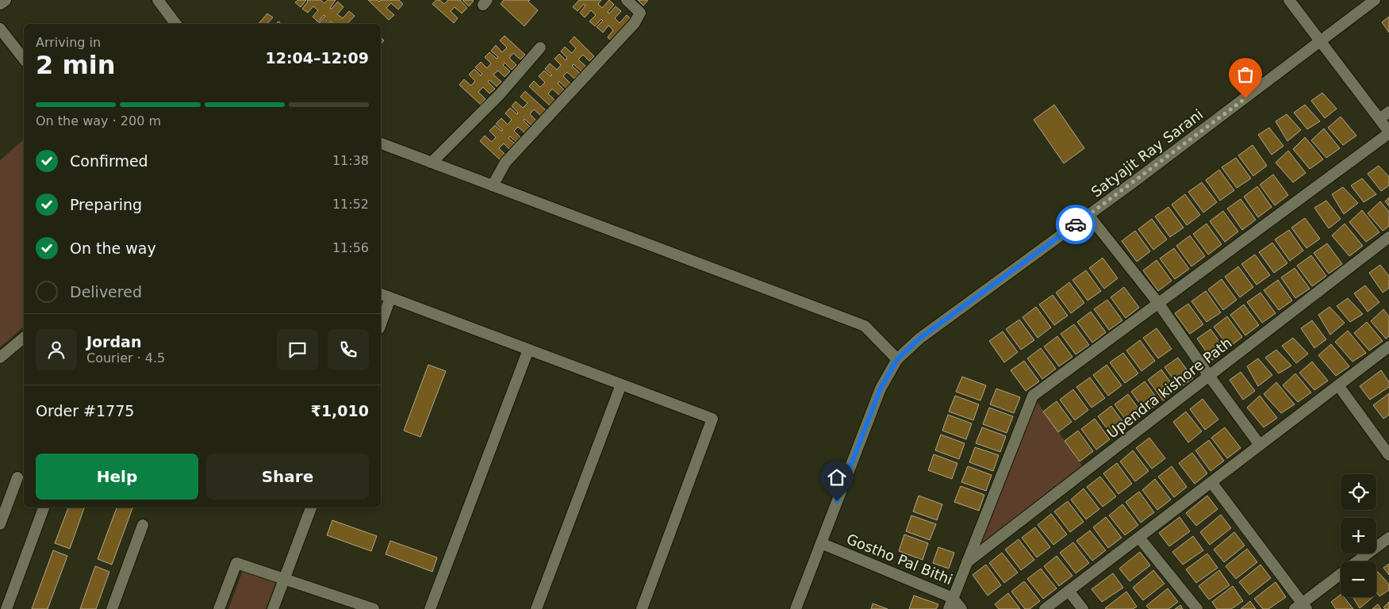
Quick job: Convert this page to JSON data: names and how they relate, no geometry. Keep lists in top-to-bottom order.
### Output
{
  "streets": {
    "street": ["Satyajit Ray Sarani", "Upendra kishore Path", "Gostho Pal Bithi"]
  },
  "crossings": [
    ["Satyajit Ray Sarani", "Gostho Pal Bithi"]
  ],
  "page": {
    "heading": ["2 min", "Arriving in", "12:04–12:09"],
    "panel": [
      "Jordan",
      "Courier · 4.5",
      "Order #1775",
      "₹1,010"
    ],
    "bar": "On the way · 200 m",
    "list": [
      ["Confirmed", "11:38"],
      ["Preparing", "11:52"],
      ["On the way", "11:56"],
      "Delivered"
    ],
    "buttons": ["Help", "Share"],
    "map_buttons": ["+", "−"]
  }
}
